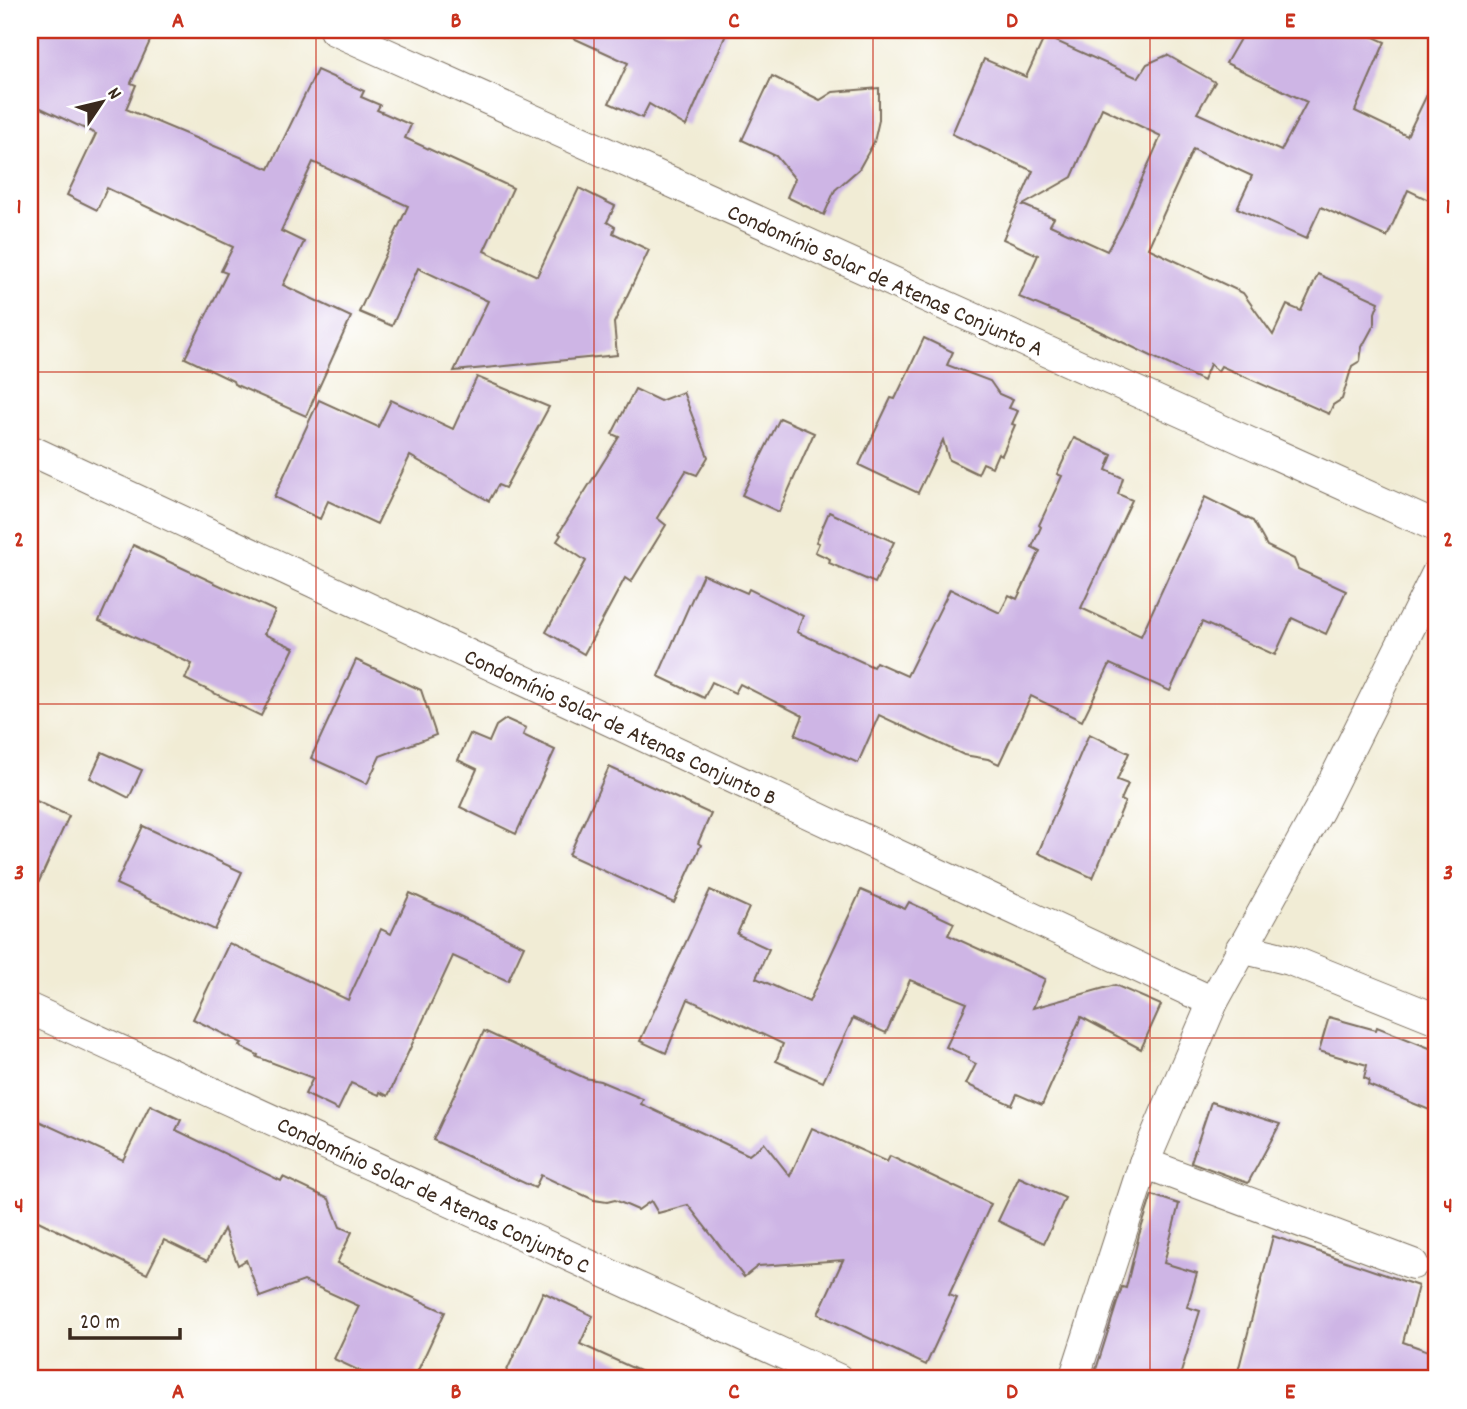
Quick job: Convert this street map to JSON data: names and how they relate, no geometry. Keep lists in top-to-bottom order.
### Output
{
  "streets": {
    "street": ["Condomínio Solar de Atenas Conjunto A", "Condomínio Solar de Atenas Conjunto B", "Condomínio Solar de Atenas Conjunto C"]
  },
  "scale_bar": "20 m",
  "north": "top right",
  "grid": {
    "columns": [
      "A",
      "B",
      "C",
      "D",
      "E"
    ],
    "rows": [
      "1",
      "2",
      "3",
      "4"
    ]
  }
}
